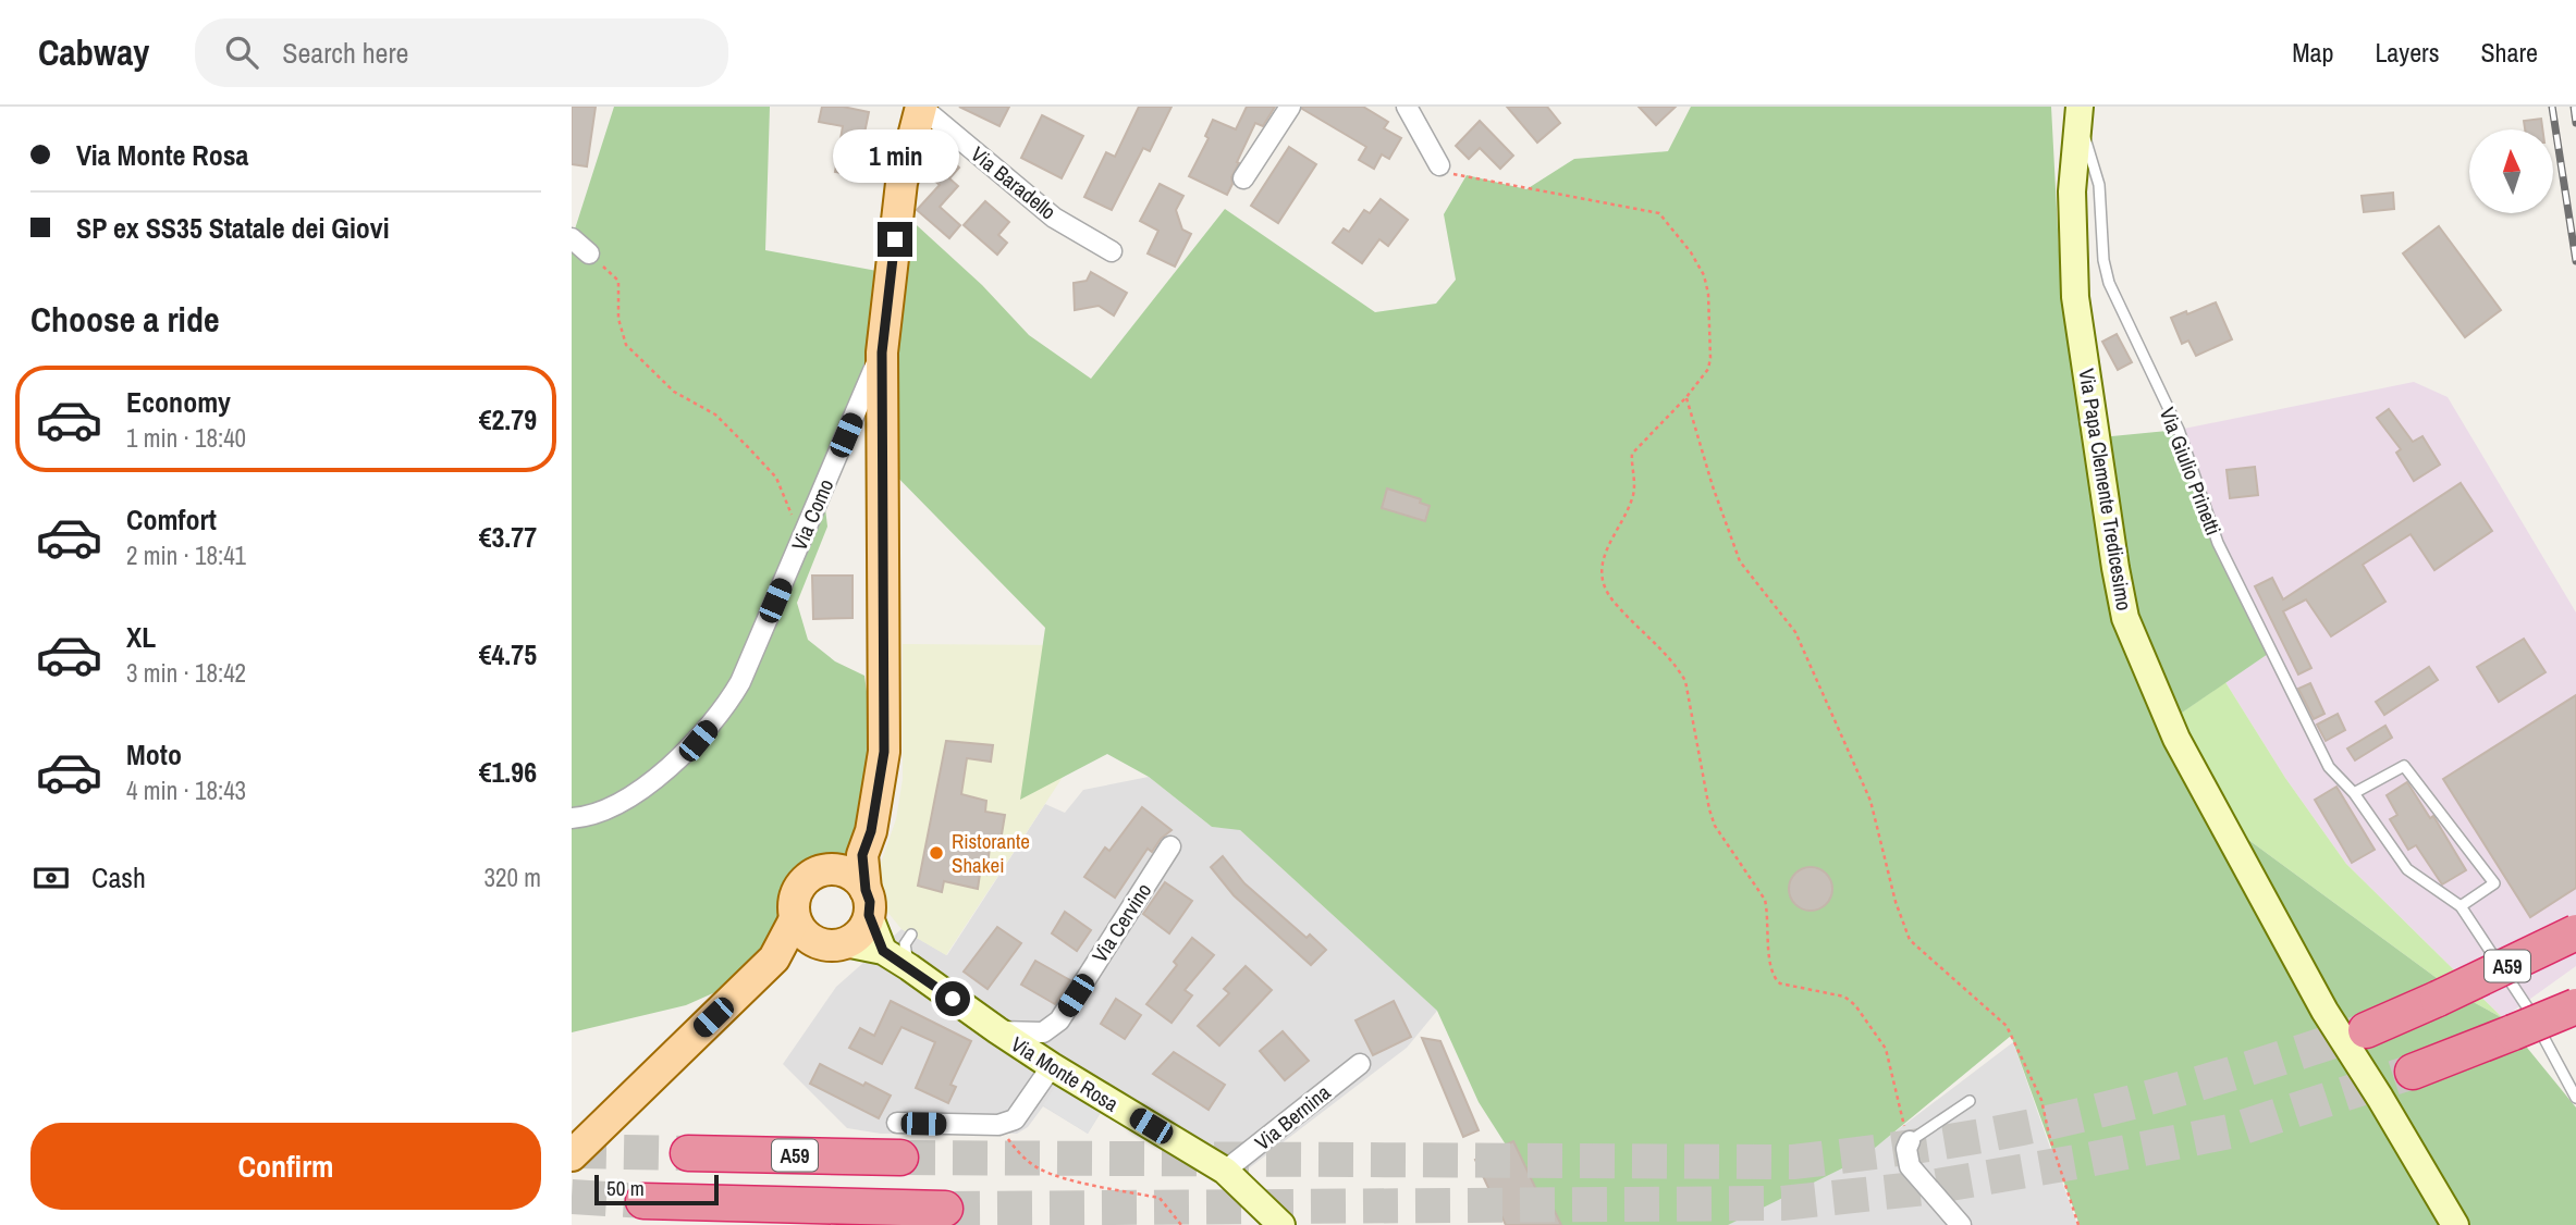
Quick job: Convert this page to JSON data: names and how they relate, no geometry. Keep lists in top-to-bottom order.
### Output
{
  "streets": {
    "highway": ["A59"],
    "street": [
      "Via Baradello",
      "Via Papa Clemente Tredicesimo",
      "Via Como",
      "Via Cervino",
      "Via Monte Rosa",
      "Via Bernina"
    ],
    "lane": ["Via Giulio Prinetti"]
  },
  "crossings": [
    ["Via Giulio Prinetti", "Via Papa Clemente Tredicesimo"],
    ["Via Cervino", "Via Monte Rosa"],
    ["Via Monte Rosa", "Via Bernina"]
  ],
  "places": ["Ristorante Shakei"],
  "scale_bar": "50 m",
  "north": "top",
  "page": {
    "header": "Cabway",
    "search": "Search here",
    "nav": ["Map", "Layers", "Share"],
    "banner": ["Via Monte Rosa", "SP ex SS35 Statale dei Giovi"],
    "bubble": "1 min",
    "heading": "Choose a ride",
    "list": [
      {
        "name": "Economy",
        "note": "1 min · 18:40",
        "value": "€2.79"
      },
      {
        "name": "Comfort",
        "note": "2 min · 18:41",
        "value": "€3.77"
      },
      {
        "name": "XL",
        "note": "3 min · 18:42",
        "value": "€4.75"
      },
      {
        "name": "Moto",
        "note": "4 min · 18:43",
        "value": "€1.96"
      }
    ],
    "pay": ["Cash", "320 m"],
    "buttons": "Confirm",
    "scale": "50 m"
  }
}
